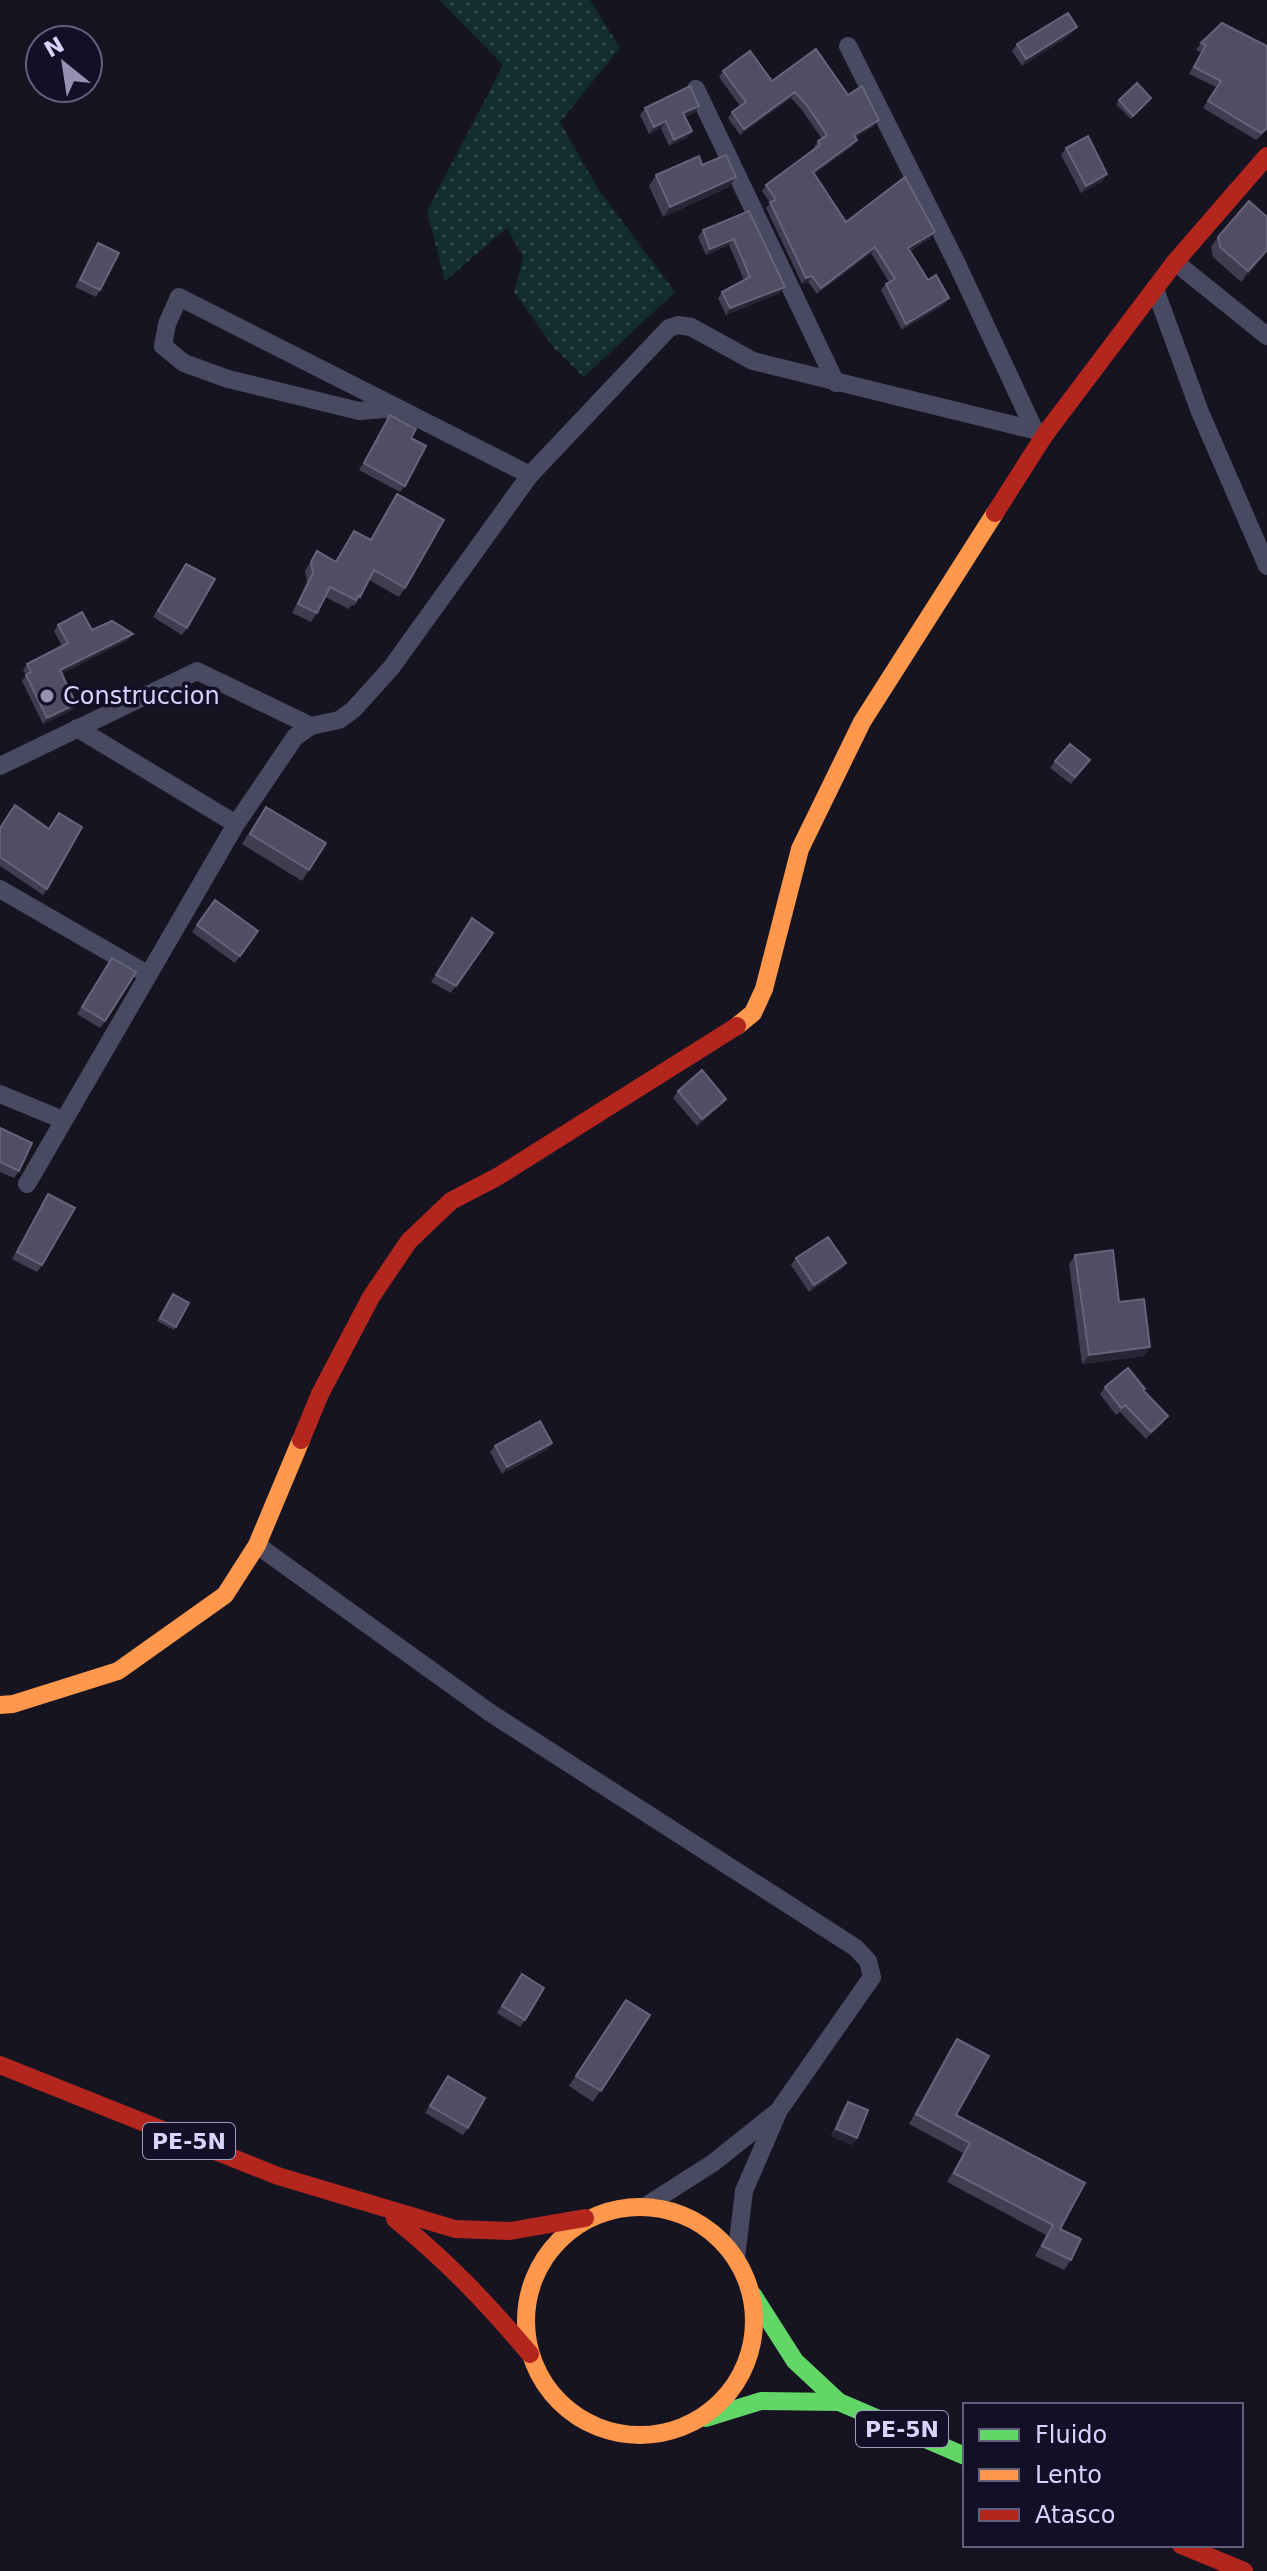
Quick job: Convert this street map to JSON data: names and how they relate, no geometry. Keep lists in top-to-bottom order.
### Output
{
  "streets": {
    "main road": ["PE-5N"]
  },
  "places": ["Construccion"],
  "legend": ["Fluido", "Lento", "Atasco"],
  "north": "top left"
}
